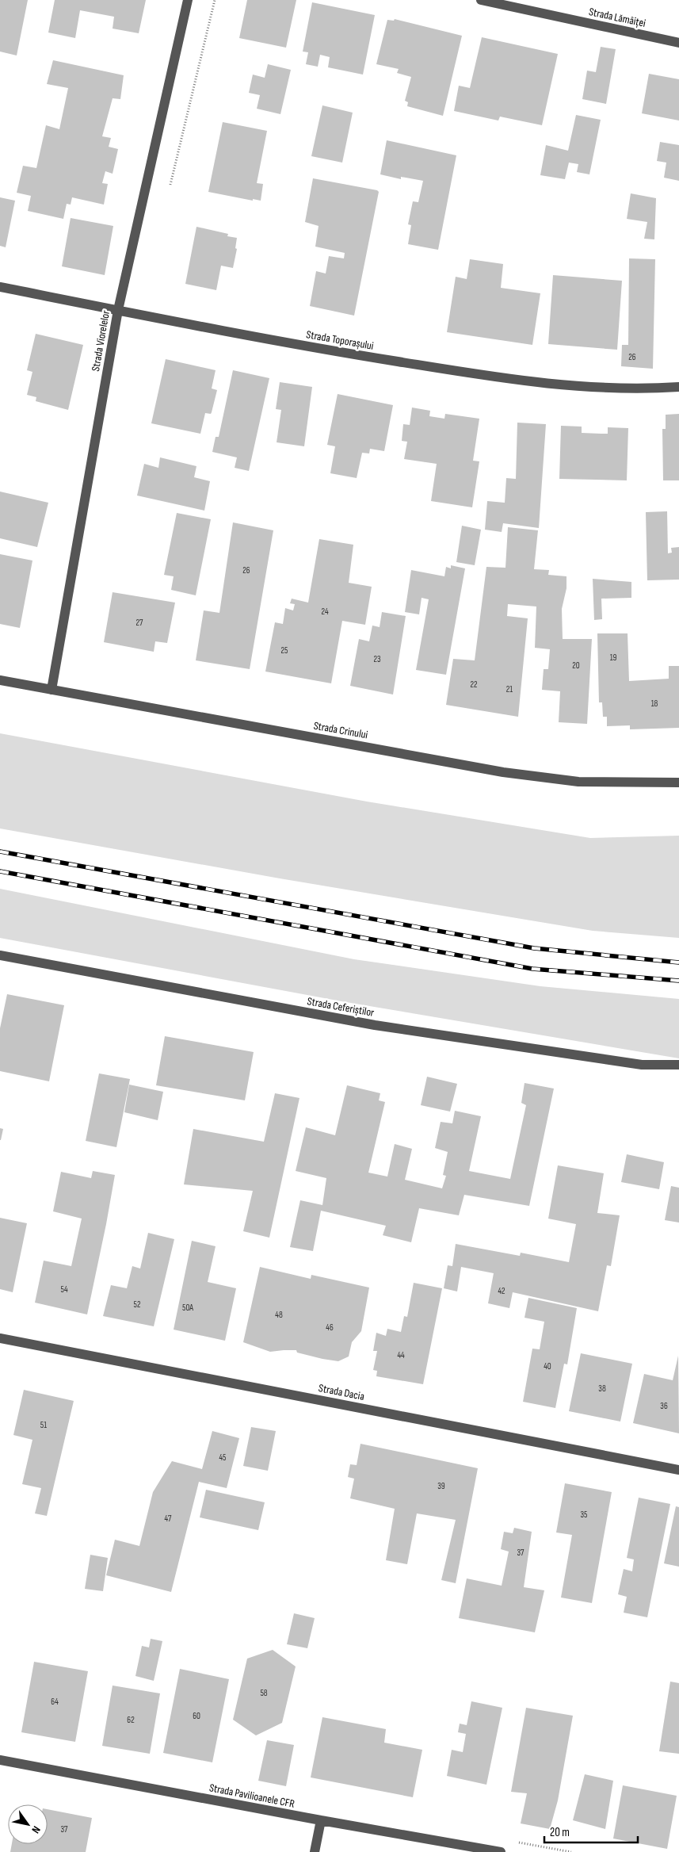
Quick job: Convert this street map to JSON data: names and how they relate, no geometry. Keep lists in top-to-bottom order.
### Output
{
  "streets": {
    "street": [
      "Strada Lămâiței",
      "Strada Toporașului",
      "Strada Viorelelor",
      "Strada Crinului",
      "Strada Ceferiștilor",
      "Strada Dacia",
      "Strada Pavilioanele CFR"
    ]
  },
  "crossings": [
    ["Strada Toporașului", "Strada Viorelelor"],
    ["Strada Viorelelor", "Strada Crinului"]
  ],
  "house_numbers": [
    "26",
    "26",
    "24",
    "27",
    "25",
    "19",
    "23",
    "20",
    "22",
    "21",
    "18",
    "54",
    "42",
    "52",
    "50A",
    "48",
    "46",
    "44",
    "40",
    "38",
    "36",
    "51",
    "45",
    "39",
    "35",
    "47",
    "37",
    "58",
    "64",
    "60",
    "62",
    "37"
  ],
  "scale_bar": "20 m",
  "north": "bottom right"
}
